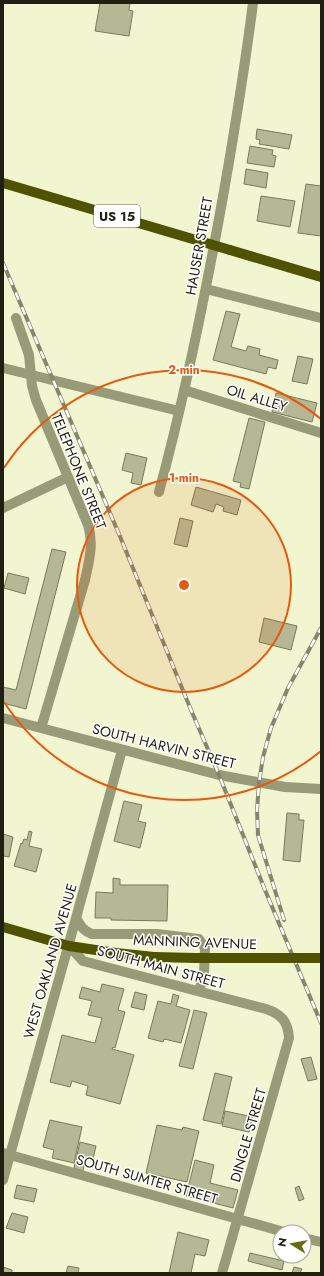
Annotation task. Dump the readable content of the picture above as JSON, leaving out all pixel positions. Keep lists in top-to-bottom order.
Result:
{
  "streets": {
    "main road": ["US 15", "MANNING AVENUE"],
    "street": [
      "HAUSER STREET",
      "OIL ALLEY",
      "TELEPHONE STREET",
      "SOUTH HARVIN STREET",
      "WEST OAKLAND AVENUE",
      "SOUTH MAIN STREET",
      "DINGLE STREET",
      "SOUTH SUMTER STREET"
    ]
  },
  "crossings": [
    ["HAUSER STREET", "OIL ALLEY"],
    ["TELEPHONE STREET", "SOUTH HARVIN STREET"],
    ["SOUTH HARVIN STREET", "WEST OAKLAND AVENUE"],
    ["MANNING AVENUE", "WEST OAKLAND AVENUE"],
    ["MANNING AVENUE", "SOUTH MAIN STREET"],
    ["WEST OAKLAND AVENUE", "SOUTH MAIN STREET"],
    ["WEST OAKLAND AVENUE", "SOUTH SUMTER STREET"],
    ["SOUTH MAIN STREET", "DINGLE STREET"],
    ["DINGLE STREET", "SOUTH SUMTER STREET"]
  ],
  "north": "left",
  "rings": ["2 min", "1 min"]
}
